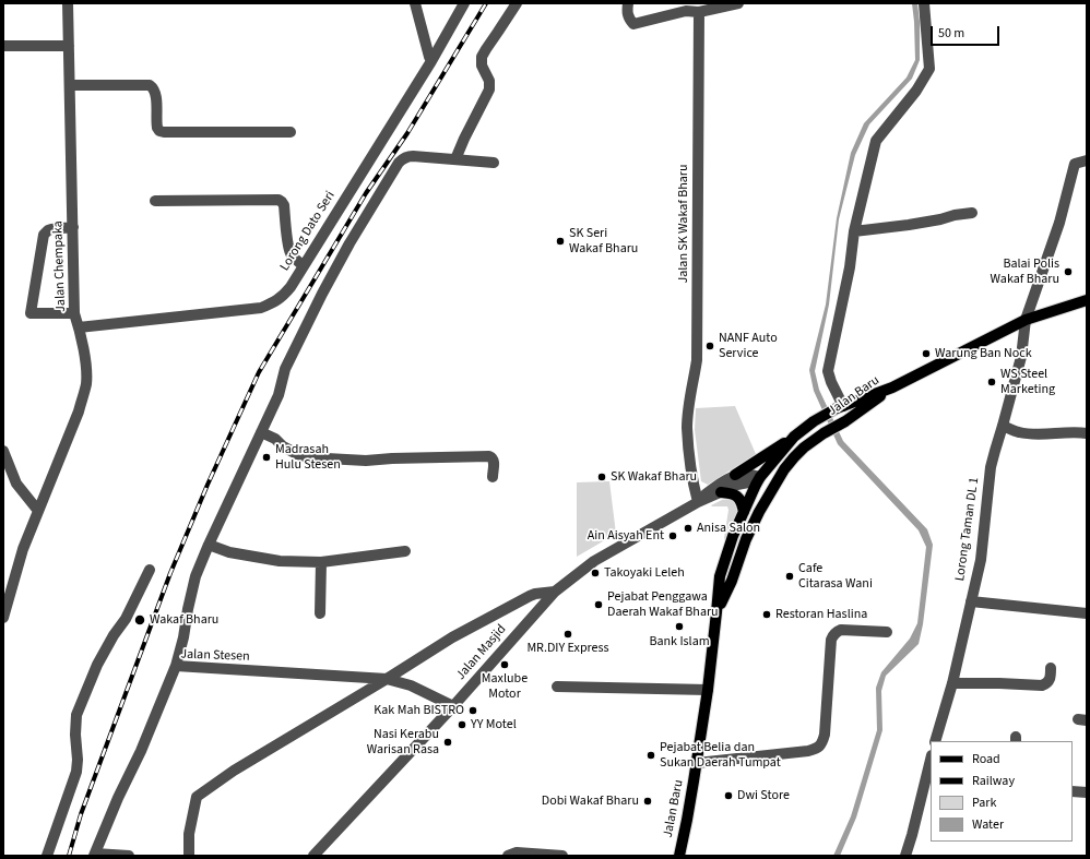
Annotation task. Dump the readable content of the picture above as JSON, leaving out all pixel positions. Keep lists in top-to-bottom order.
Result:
{
  "streets": {
    "main road": ["Jalan Baru"],
    "street": [
      "Jalan SK Wakaf Bharu",
      "Lorong Dato Seri",
      "Jalan Chempaka",
      "Lorong Taman DL 1",
      "Jalan Masjid",
      "Jalan Stesen"
    ]
  },
  "crossings": [
    ["Jalan SK Wakaf Bharu", "Jalan Masjid"],
    ["Lorong Dato Seri", "Jalan Chempaka"],
    ["Jalan Baru", "Jalan Masjid"],
    ["Jalan Masjid", "Jalan Stesen"]
  ],
  "places": [
    "SK Seri Wakaf Bharu",
    "Balai Polis Wakaf Bharu",
    "NANF Auto Service",
    "Warung Ban Nock",
    "WS Steel Marketing",
    "Madrasah Hulu Stesen",
    "SK Wakaf Bharu",
    "Anisa Salon",
    "Ain Aisyah Ent",
    "Takoyaki Leleh",
    "Cafe Citarasa Wani",
    "Pejabat Penggawa Daerah Wakaf Bharu",
    "Restoran Haslina",
    "Wakaf Bharu",
    "Bank Islam",
    "MR.DIY Express",
    "Maxlube Motor",
    "Kak Mah BISTRO",
    "YY Motel",
    "Nasi Kerabu Warisan Rasa",
    "Pejabat Belia dan Sukan Daerah Tumpat",
    "Dwi Store",
    "Dobi Wakaf Bharu"
  ],
  "legend": [
    "Road",
    "Railway",
    "Park",
    "Water"
  ],
  "scale_bar": "50 m"
}
